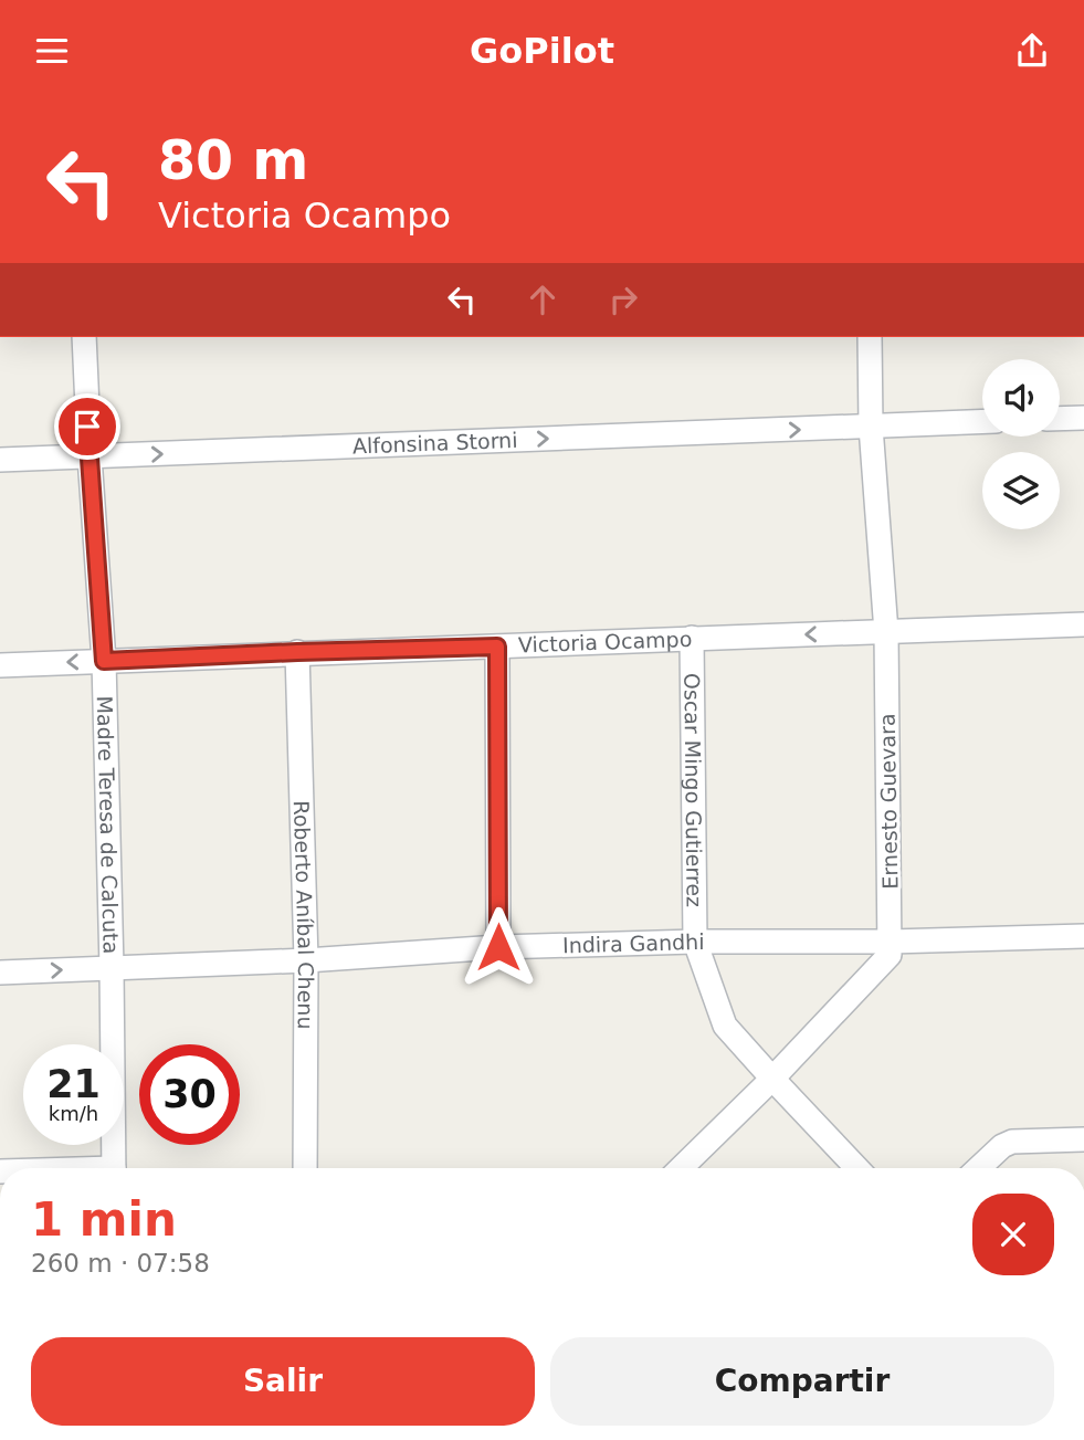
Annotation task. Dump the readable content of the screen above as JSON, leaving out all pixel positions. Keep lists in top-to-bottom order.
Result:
{
  "streets": {
    "street": [
      "Alfonsina Storni",
      "Victoria Ocampo",
      "Oscar Mingo Gutierrez",
      "Ernesto Guevara",
      "Madre Teresa de Calcuta",
      "Roberto Aníbal Chenu",
      "Indira Gandhi"
    ]
  },
  "crossings": [
    ["Alfonsina Storni", "Ernesto Guevara"],
    ["Alfonsina Storni", "Madre Teresa de Calcuta"],
    ["Victoria Ocampo", "Oscar Mingo Gutierrez"],
    ["Victoria Ocampo", "Ernesto Guevara"],
    ["Victoria Ocampo", "Madre Teresa de Calcuta"],
    ["Victoria Ocampo", "Roberto Aníbal Chenu"],
    ["Oscar Mingo Gutierrez", "Indira Gandhi"],
    ["Ernesto Guevara", "Indira Gandhi"],
    ["Madre Teresa de Calcuta", "Indira Gandhi"],
    ["Roberto Aníbal Chenu", "Indira Gandhi"]
  ],
  "one_way": ["Alfonsina Storni"],
  "page": {
    "header": "GoPilot",
    "turn": ["80 m", "Victoria Ocampo"],
    "speed": "21 km/h",
    "limit": "30",
    "heading": ["1 min", "260 m · 07:58"],
    "buttons": ["Salir", "Compartir"]
  }
}
